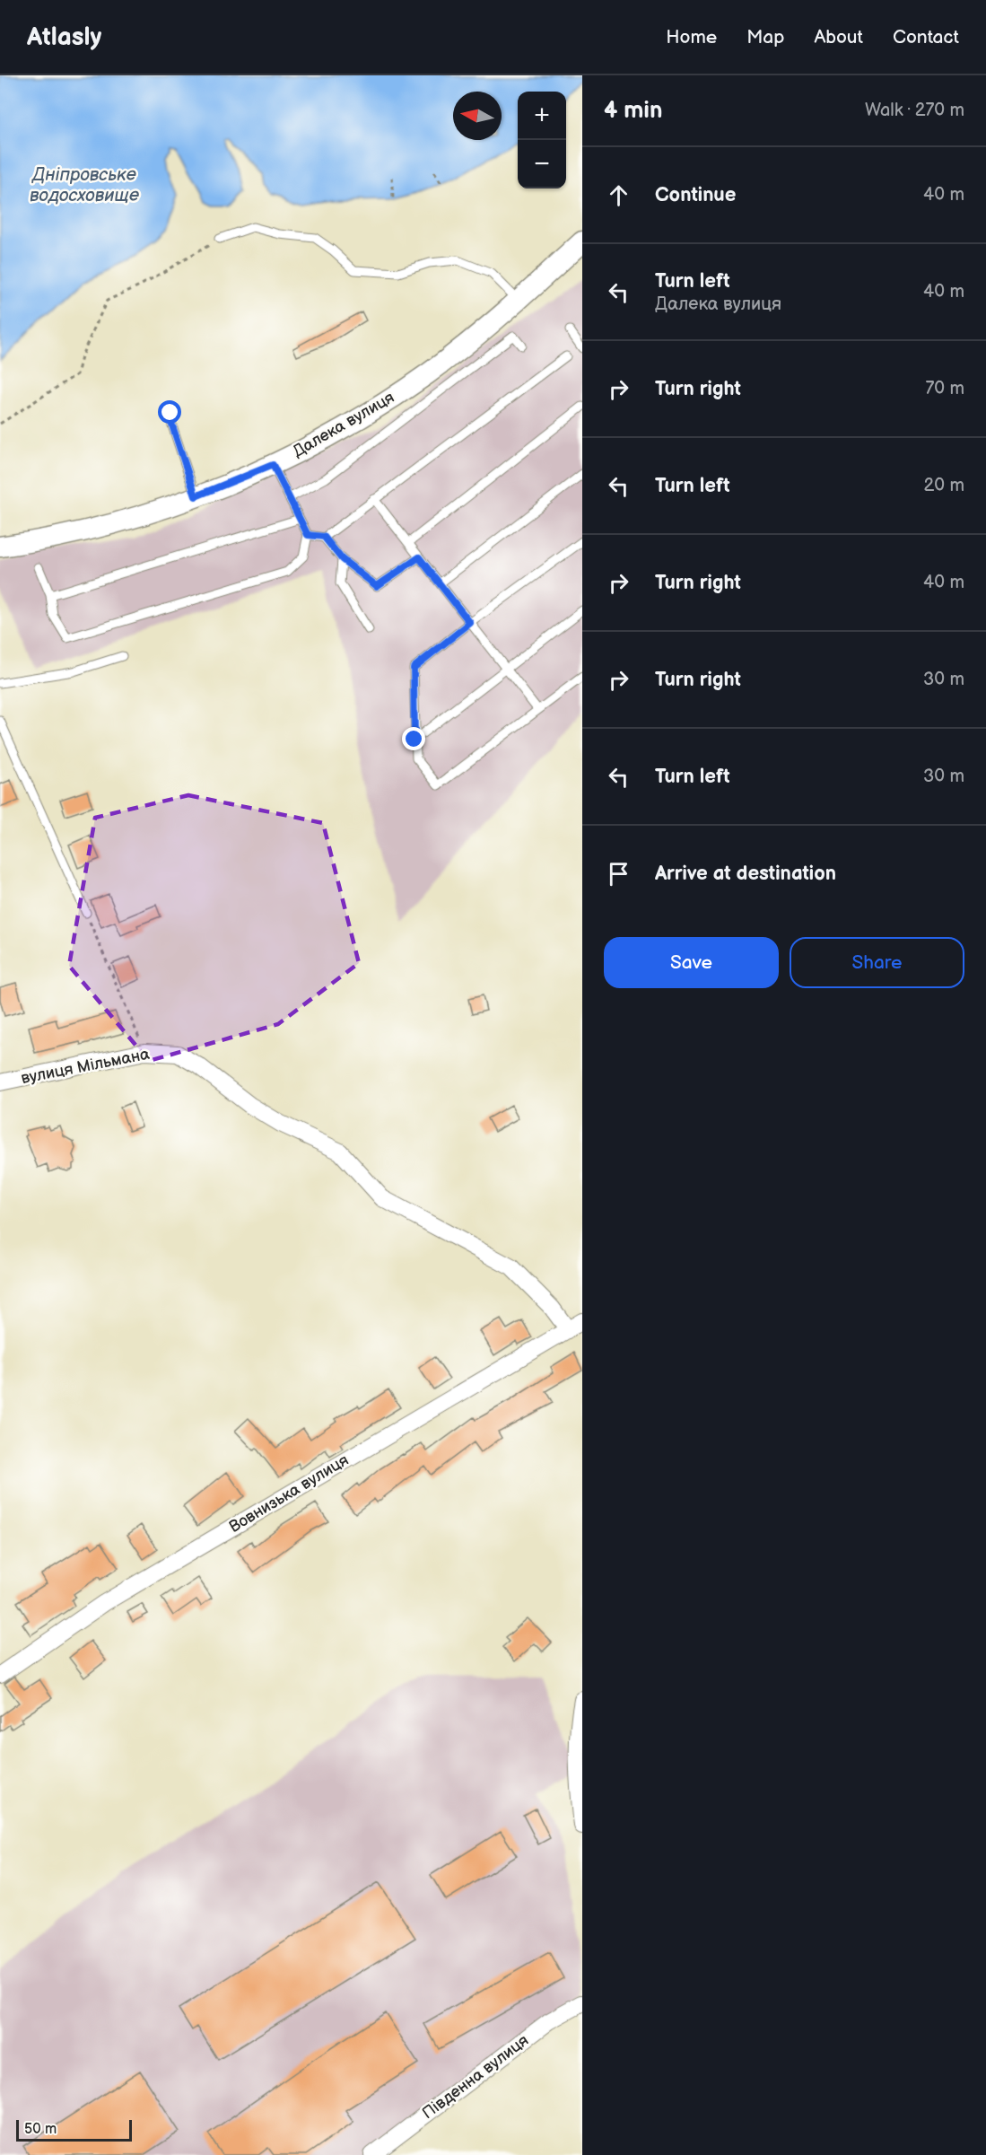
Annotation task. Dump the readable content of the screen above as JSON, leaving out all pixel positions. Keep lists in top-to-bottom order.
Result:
{
  "streets": {
    "street": [
      "Далека вулиця",
      "вулиця Мільмана",
      "Вовнизька вулиця",
      "Південна вулиця"
    ]
  },
  "crossings": [
    ["вулиця Мільмана", "Вовнизька вулиця"]
  ],
  "water": ["Дніпровське водосховище"],
  "scale_bar": "50 m",
  "north": "left",
  "page": {
    "header": "Atlasly",
    "nav": [
      "Home",
      "Map",
      "About",
      "Contact"
    ],
    "heading": ["4 min", "Walk · 270 m"],
    "map_buttons": ["+", "−"],
    "list": [
      ["Continue", "40 m"],
      ["Turn left", "Далека вулиця", "40 m"],
      ["Turn right", "70 m"],
      ["Turn left", "20 m"],
      ["Turn right", "40 m"],
      ["Turn right", "30 m"],
      ["Turn left", "30 m"],
      "Arrive at destination"
    ],
    "buttons": ["Save", "Share"],
    "scale": "50 m"
  }
}
